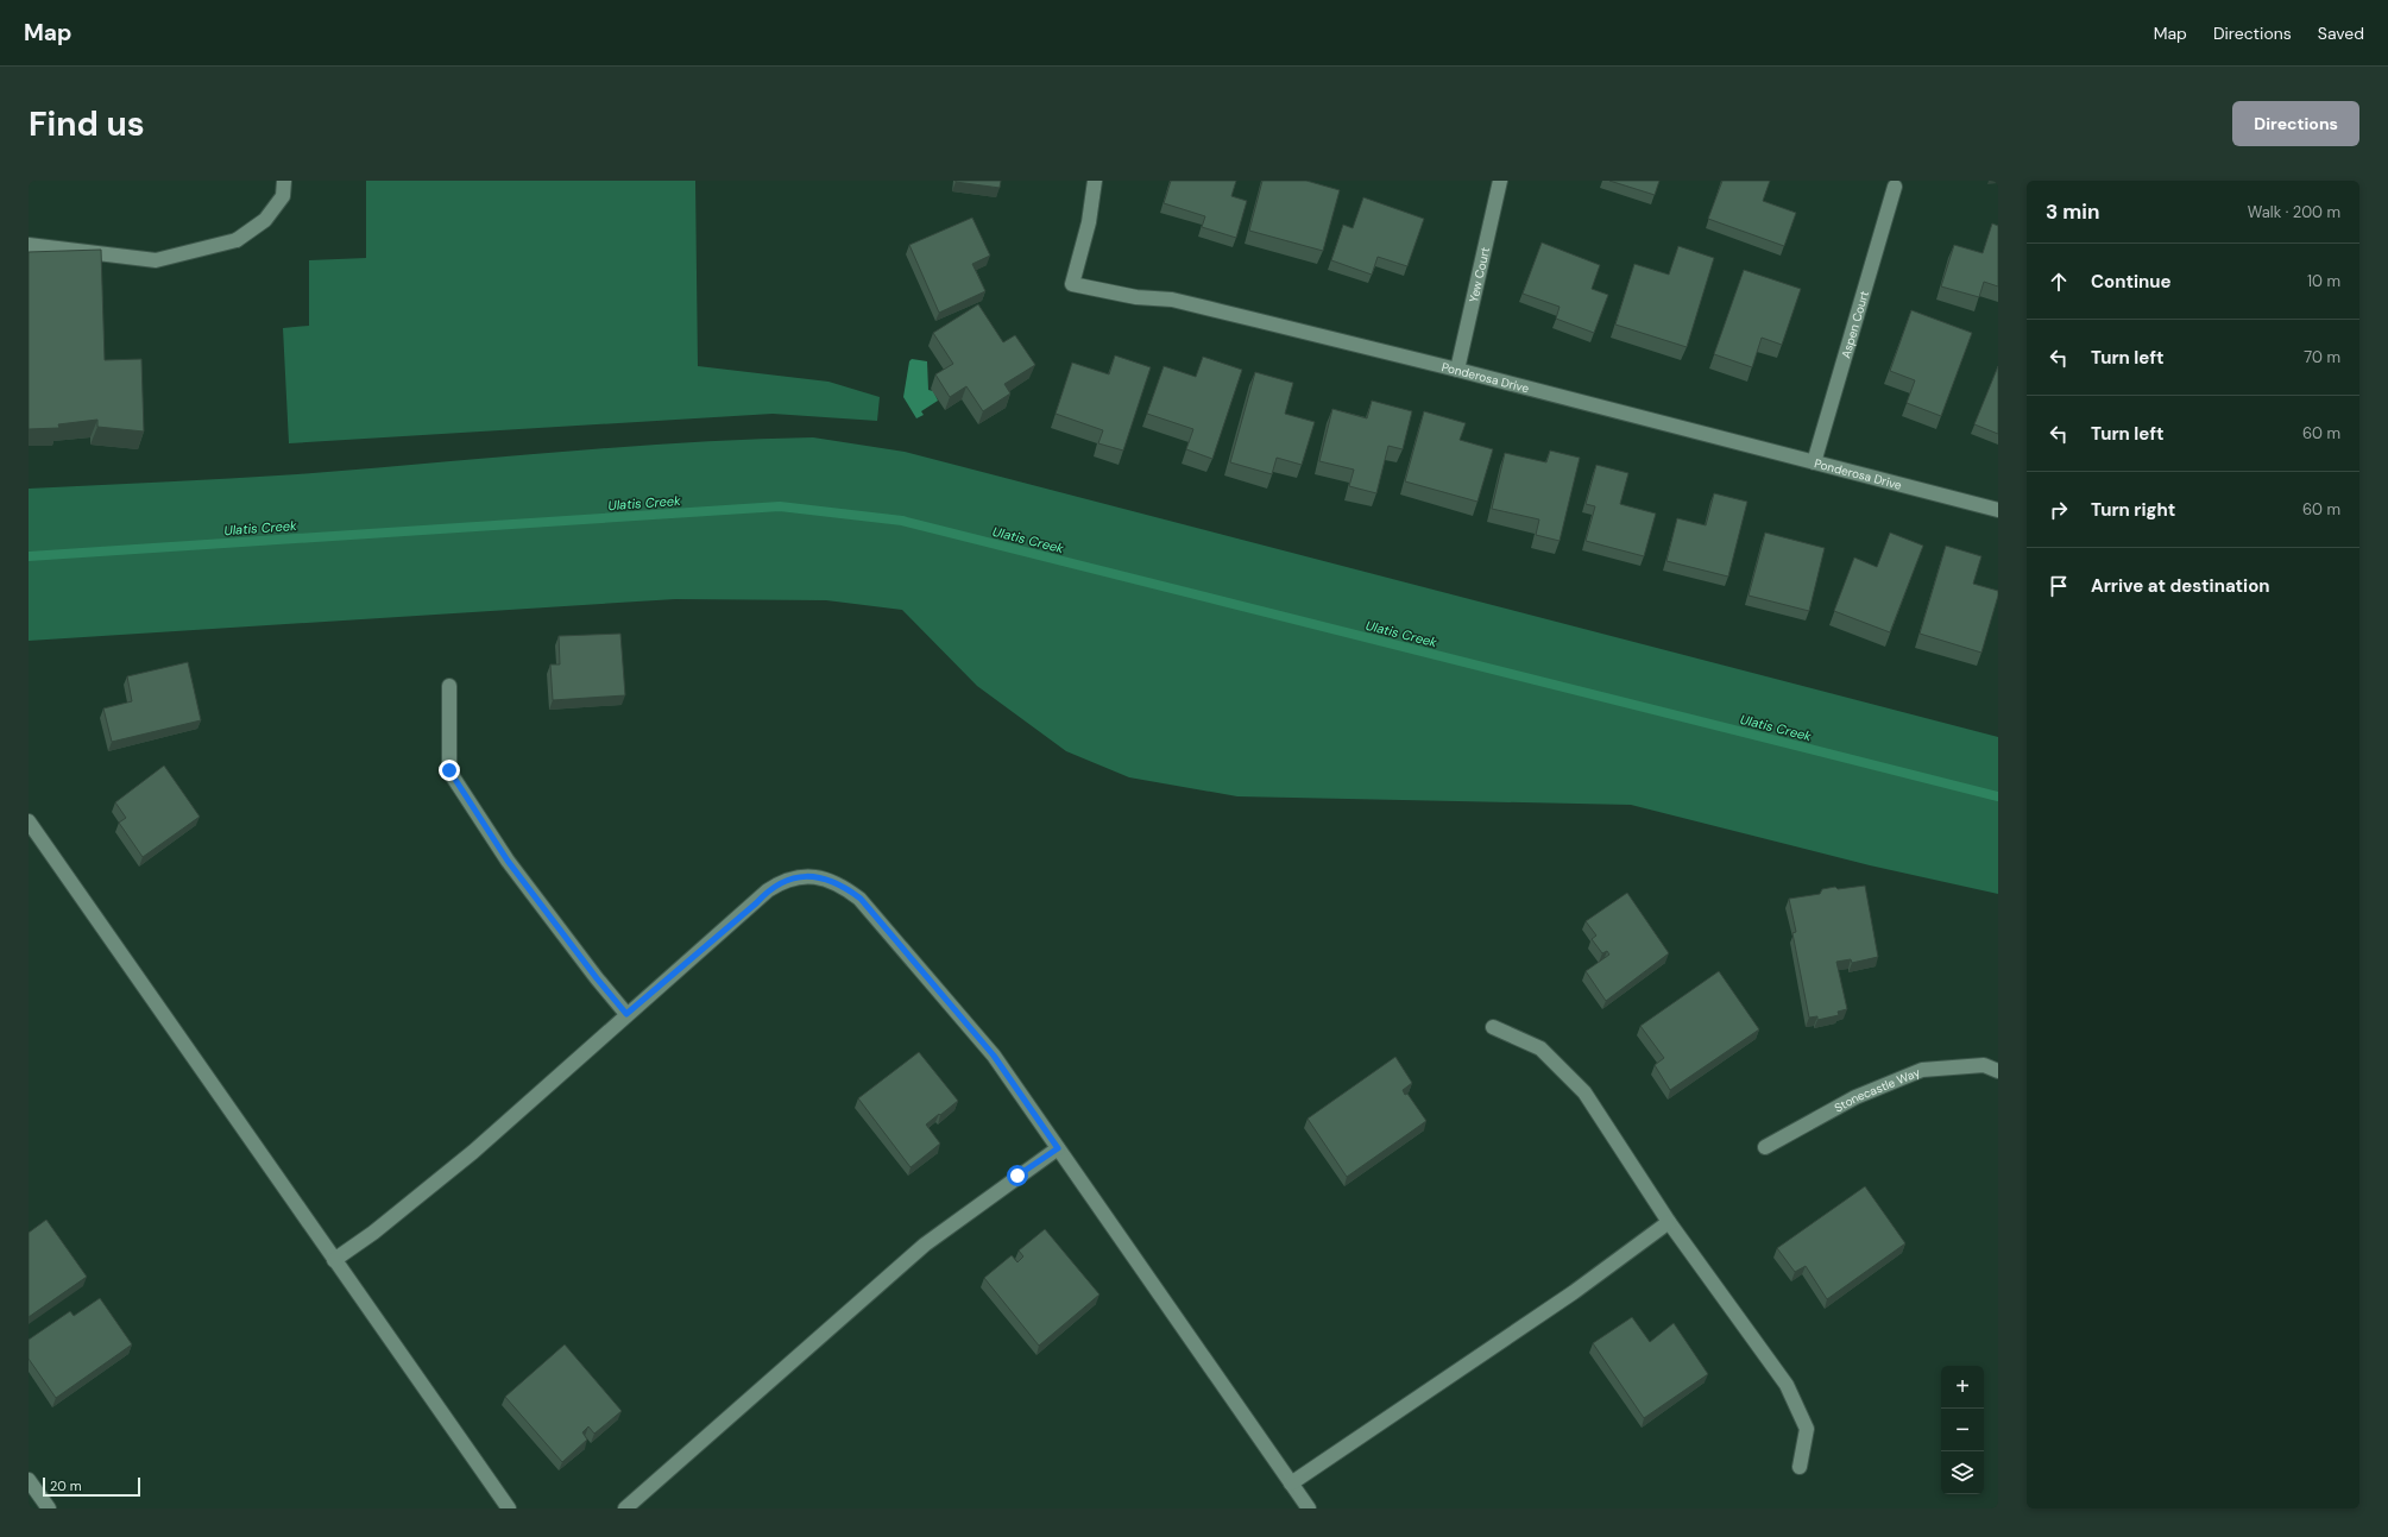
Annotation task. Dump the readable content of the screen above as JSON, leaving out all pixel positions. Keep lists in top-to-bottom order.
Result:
{
  "streets": {
    "street": [
      "Yew Court",
      "Aspen Court",
      "Ponderosa Drive",
      "Stonecastle Way"
    ]
  },
  "crossings": [
    ["Yew Court", "Ponderosa Drive"],
    ["Aspen Court", "Ponderosa Drive"]
  ],
  "water": ["Ulatis Creek"],
  "scale_bar": "20 m",
  "page": {
    "header": "Map",
    "nav": ["Map", "Directions", "Saved"],
    "buttons": "Directions",
    "title": "Find us",
    "heading": ["3 min", "Walk · 200 m"],
    "list": [
      ["Continue", "10 m"],
      ["Turn left", "70 m"],
      ["Turn left", "60 m"],
      ["Turn right", "60 m"],
      "Arrive at destination"
    ],
    "map_buttons": ["+", "−"],
    "scale": "20 m"
  }
}
